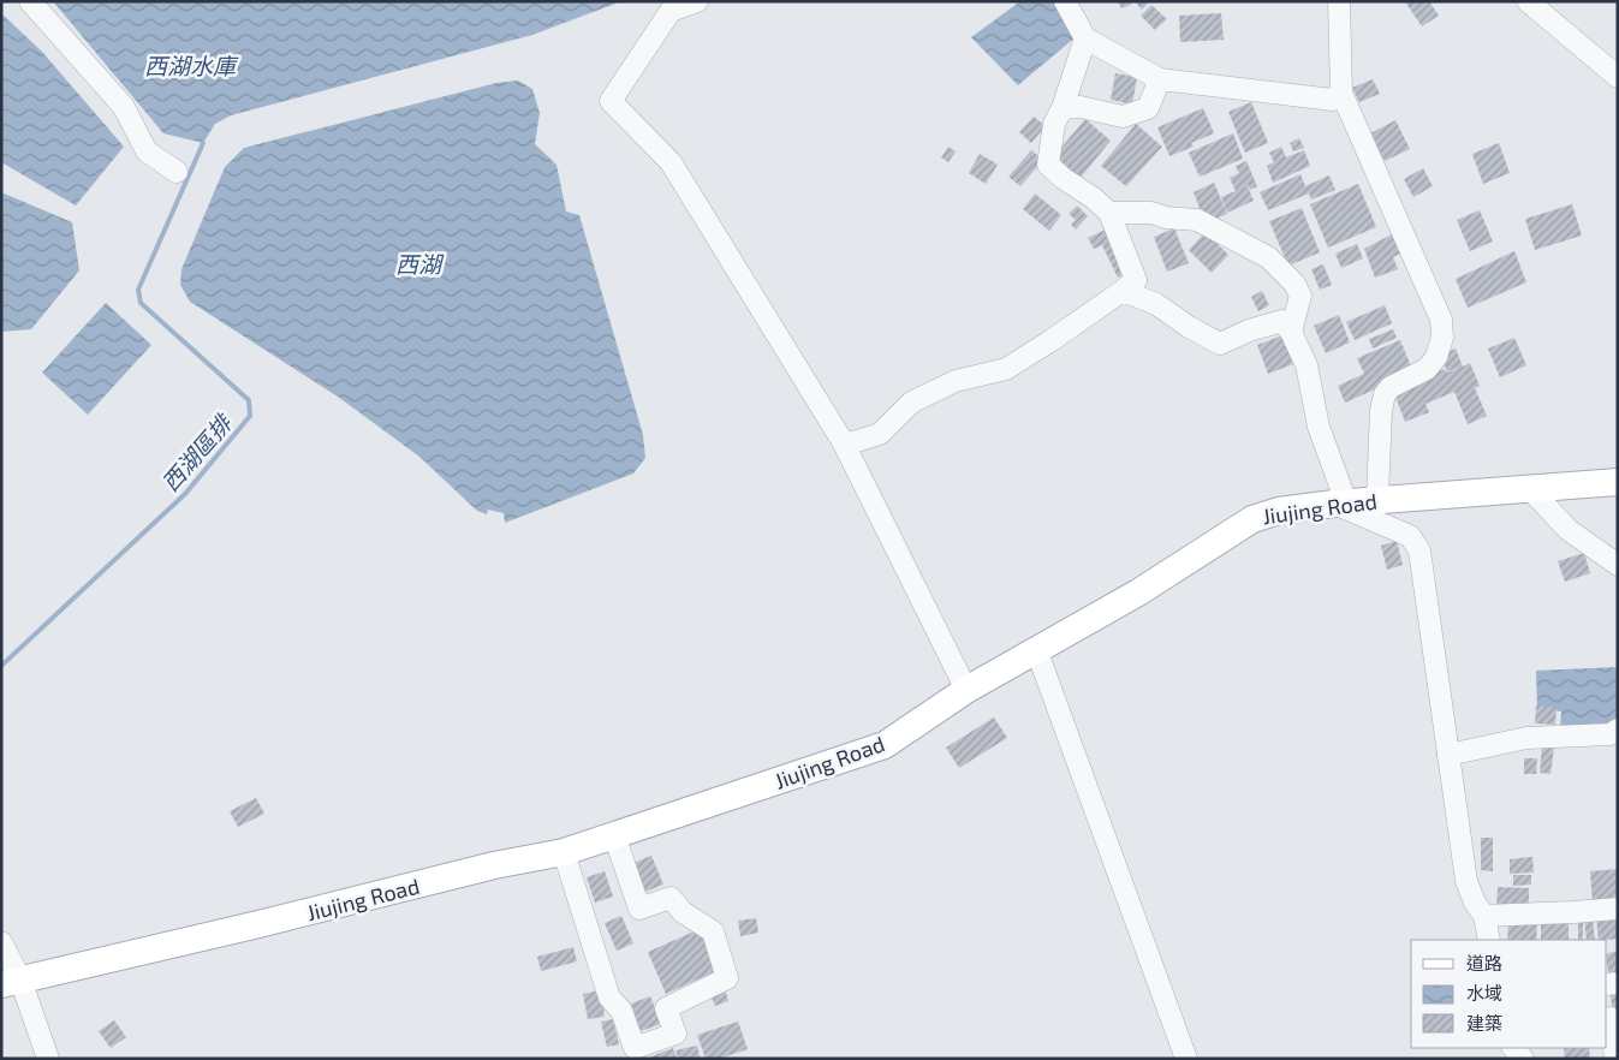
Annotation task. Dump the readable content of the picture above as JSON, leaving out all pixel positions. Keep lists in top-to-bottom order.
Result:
{
  "streets": {
    "main road": ["Jiujing Road"]
  },
  "water": ["西湖水庫", "西湖", "西湖區排"],
  "legend": ["道路", "水域", "建築"]
}
